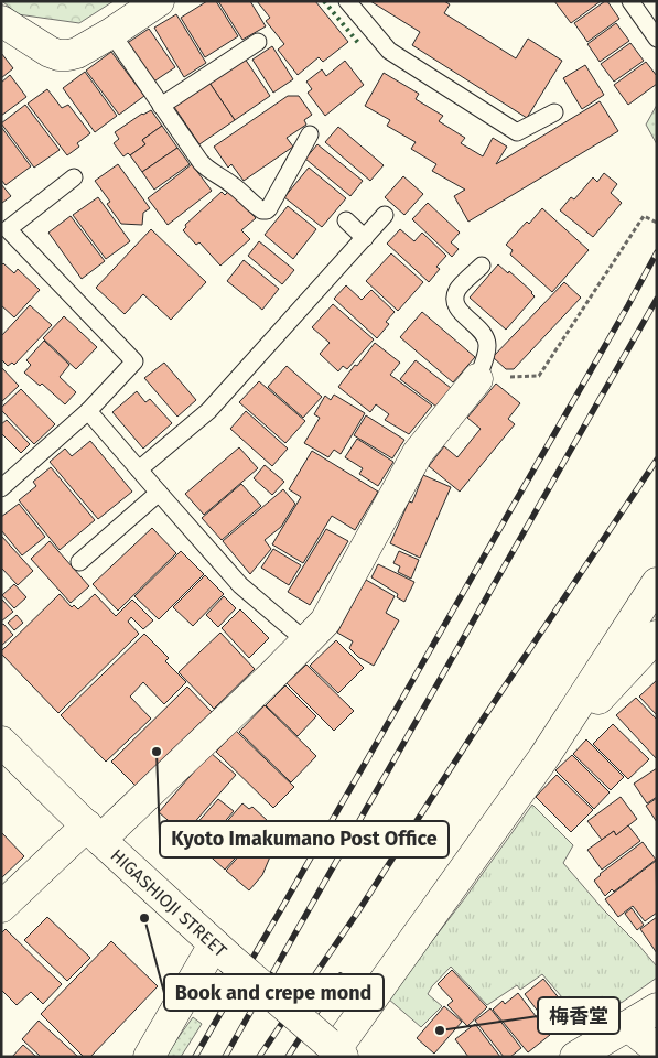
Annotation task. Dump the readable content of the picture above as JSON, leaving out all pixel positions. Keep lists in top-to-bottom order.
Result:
{
  "streets": {
    "street": ["HIGASHIOJI STREET"]
  },
  "places": ["Kyoto Imakumano Post Office", "Book and crepe mond", "梅香堂"]
}
